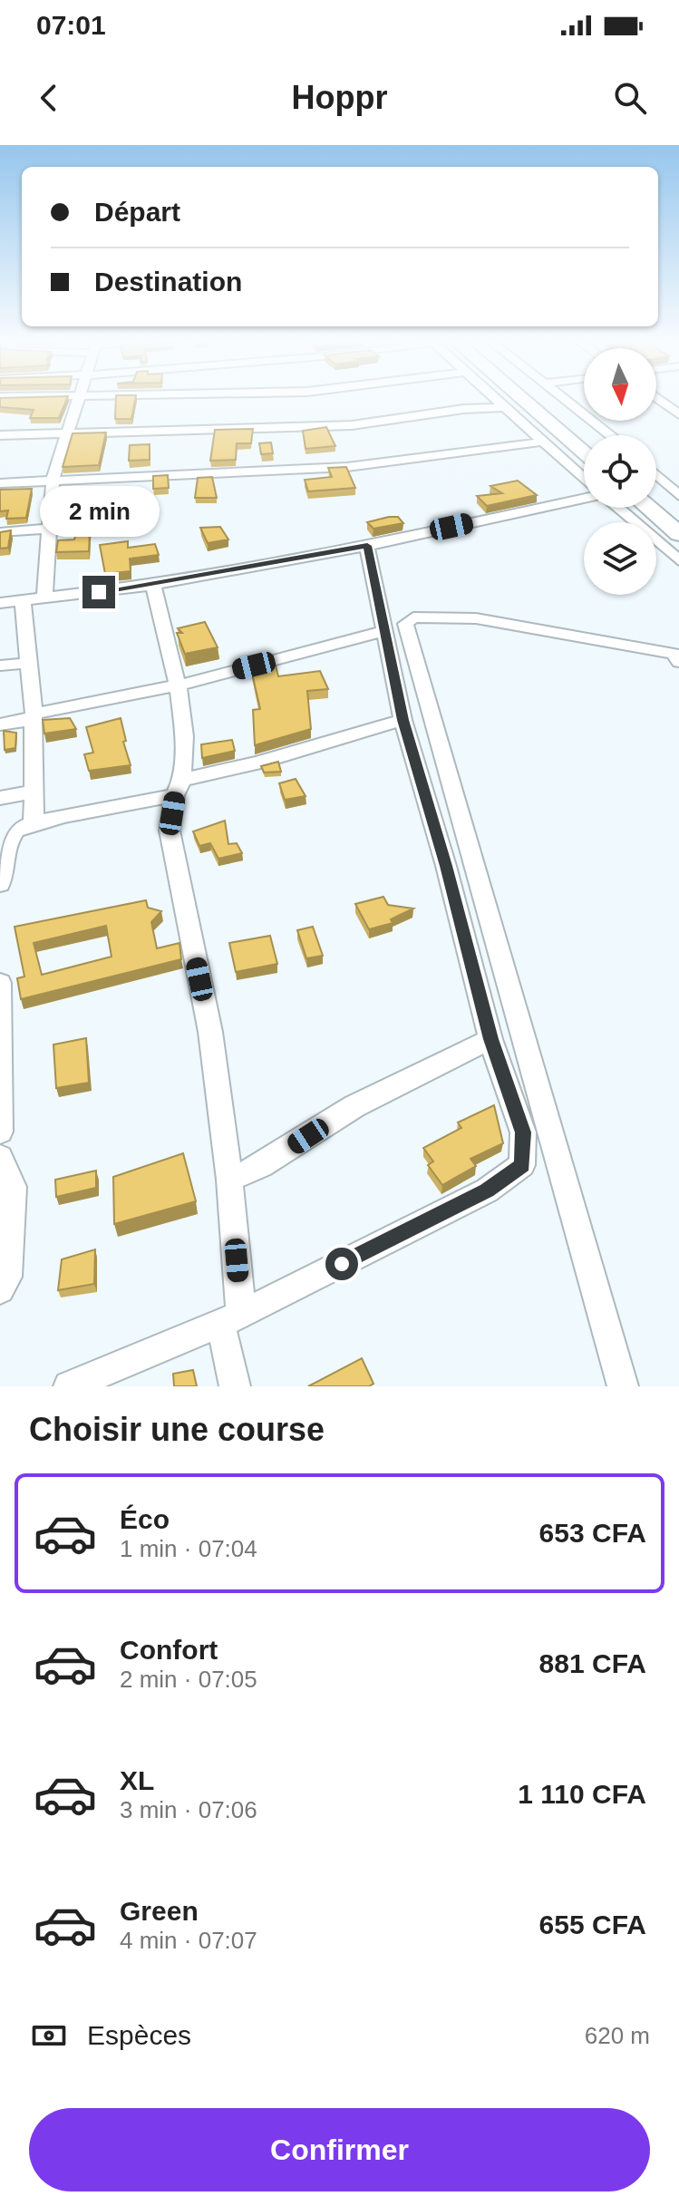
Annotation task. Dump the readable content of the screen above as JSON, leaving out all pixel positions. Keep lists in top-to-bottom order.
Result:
{
  "north": "bottom",
  "page": {
    "status": "07:01",
    "header": "Hoppr",
    "banner": ["Départ", "Destination"],
    "bubble": "2 min",
    "heading": "Choisir une course",
    "list": [
      {
        "name": "Éco",
        "note": "1 min · 07:04",
        "value": "653 CFA"
      },
      {
        "name": "Confort",
        "note": "2 min · 07:05",
        "value": "881 CFA"
      },
      {
        "name": "XL",
        "note": "3 min · 07:06",
        "value": "1 110 CFA"
      },
      {
        "name": "Green",
        "note": "4 min · 07:07",
        "value": "655 CFA"
      }
    ],
    "pay": ["Espèces", "620 m"],
    "buttons": "Confirmer"
  }
}
